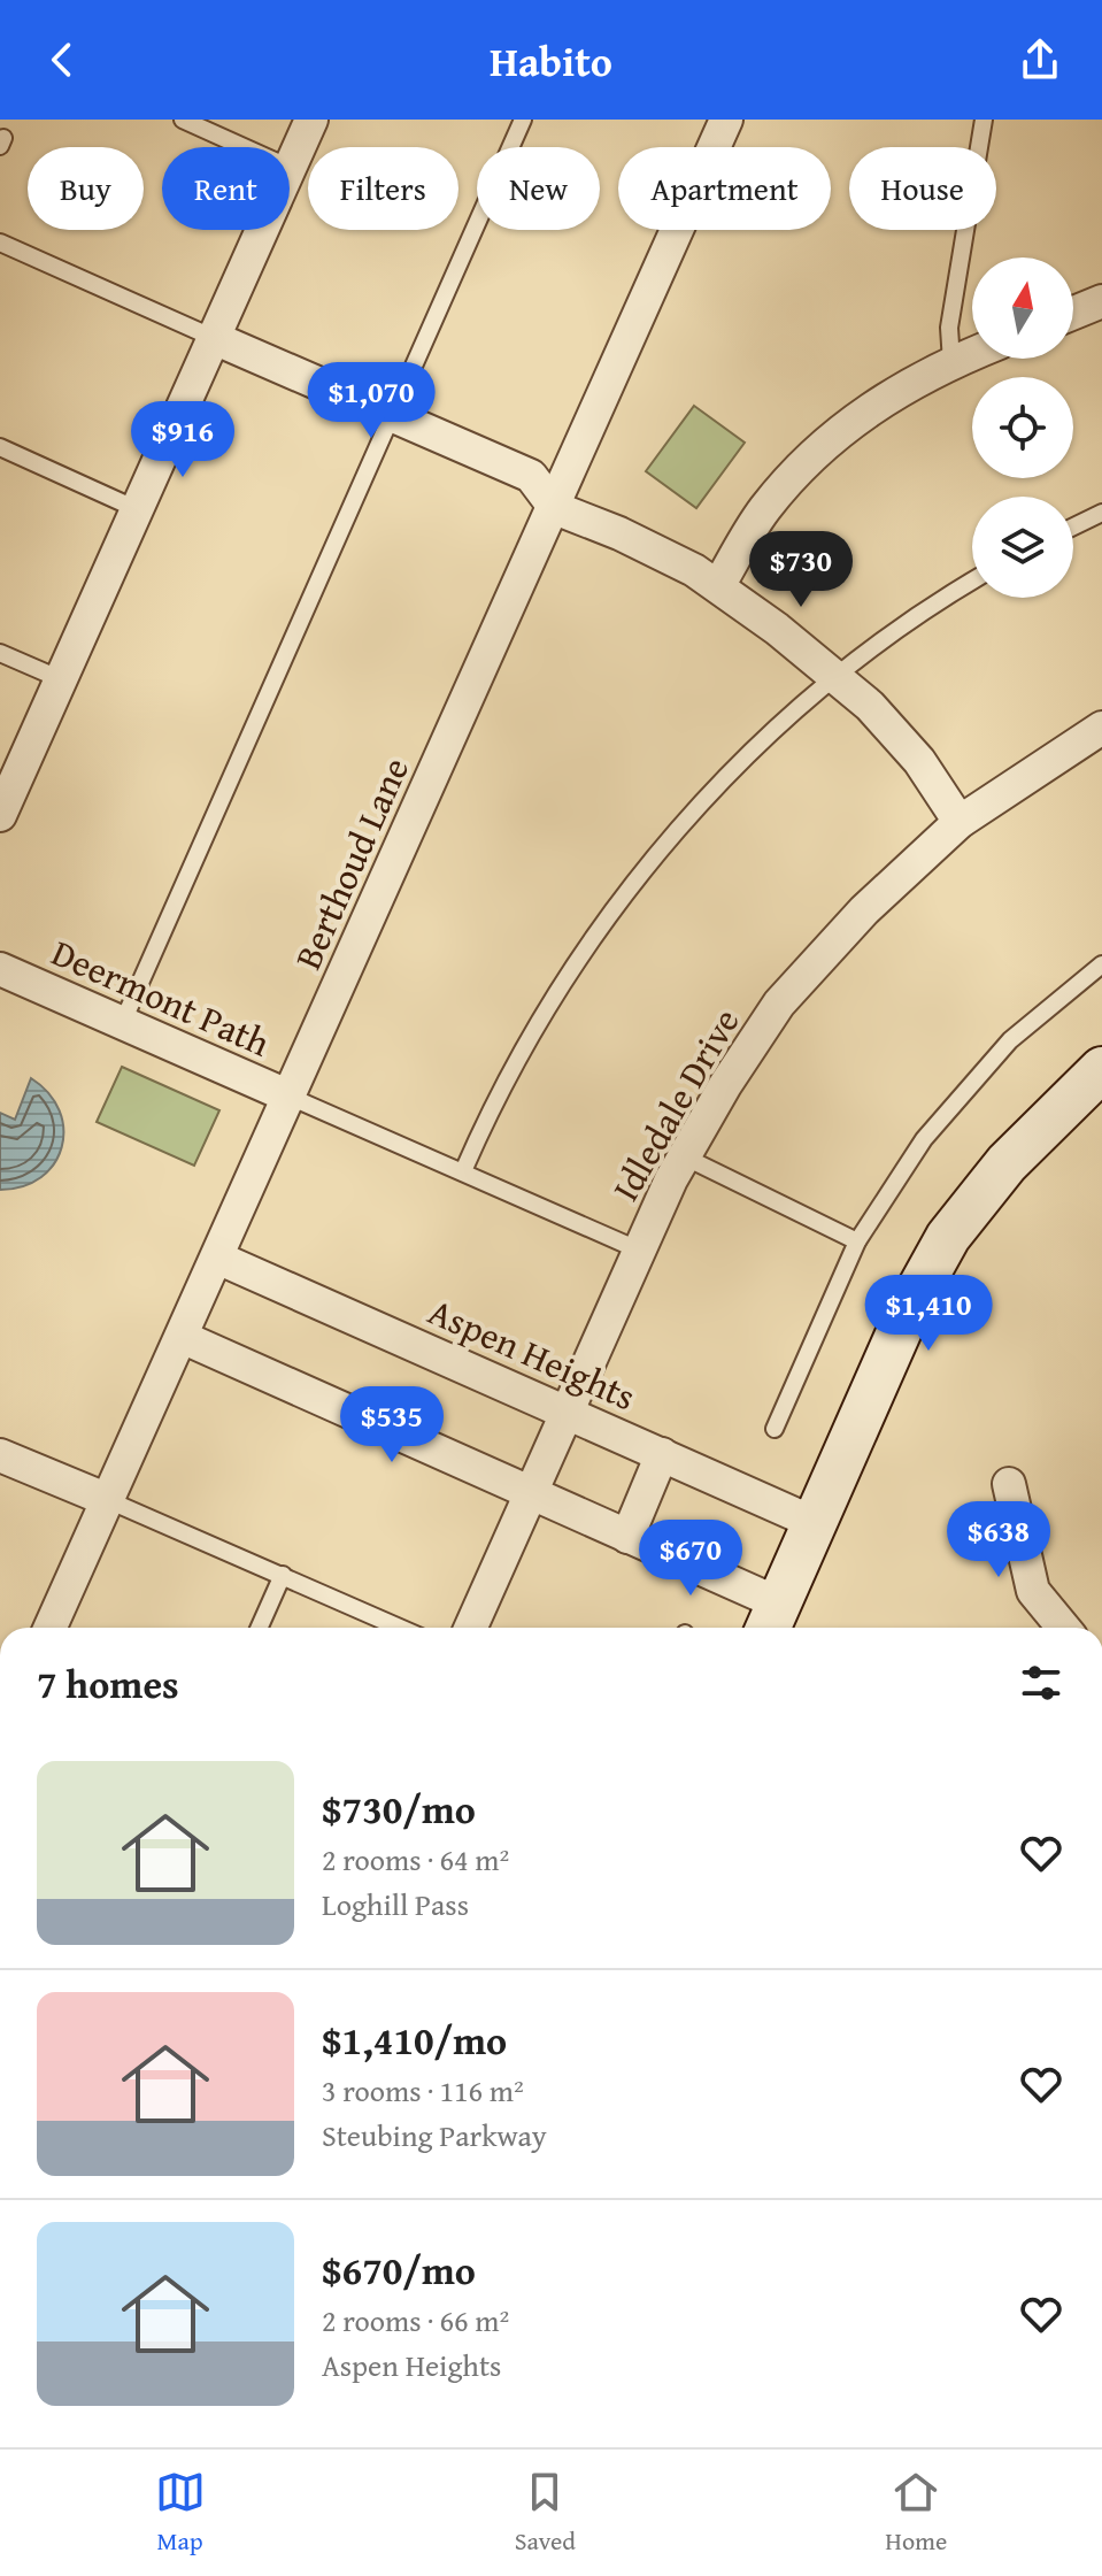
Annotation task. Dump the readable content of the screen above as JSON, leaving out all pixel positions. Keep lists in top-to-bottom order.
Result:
{
  "streets": {
    "street": [
      "Berthoud Lane",
      "Deermont Path",
      "Idledale Drive",
      "Aspen Heights"
    ]
  },
  "crossings": [
    ["Berthoud Lane", "Deermont Path"],
    ["Berthoud Lane", "Aspen Heights"],
    ["Idledale Drive", "Aspen Heights"]
  ],
  "north": "top",
  "page": {
    "header": "Habito",
    "chip": [
      "Buy",
      "Rent",
      "Filters",
      "New",
      "Apartment",
      "House"
    ],
    "price": [
      "$1,070",
      "$916",
      "$730",
      "$1,410",
      "$535",
      "$638",
      "$670"
    ],
    "heading": "7 homes",
    "list": [
      {
        "name": "$730/mo",
        "note": "2 rooms · 64 m² · Loghill Pass"
      },
      {
        "name": "$1,410/mo",
        "note": "3 rooms · 116 m² · Steubing Parkway"
      },
      {
        "name": "$670/mo",
        "note": "2 rooms · 66 m² · Aspen Heights"
      }
    ],
    "tabs": ["Map", "Saved", "Home"]
  }
}
